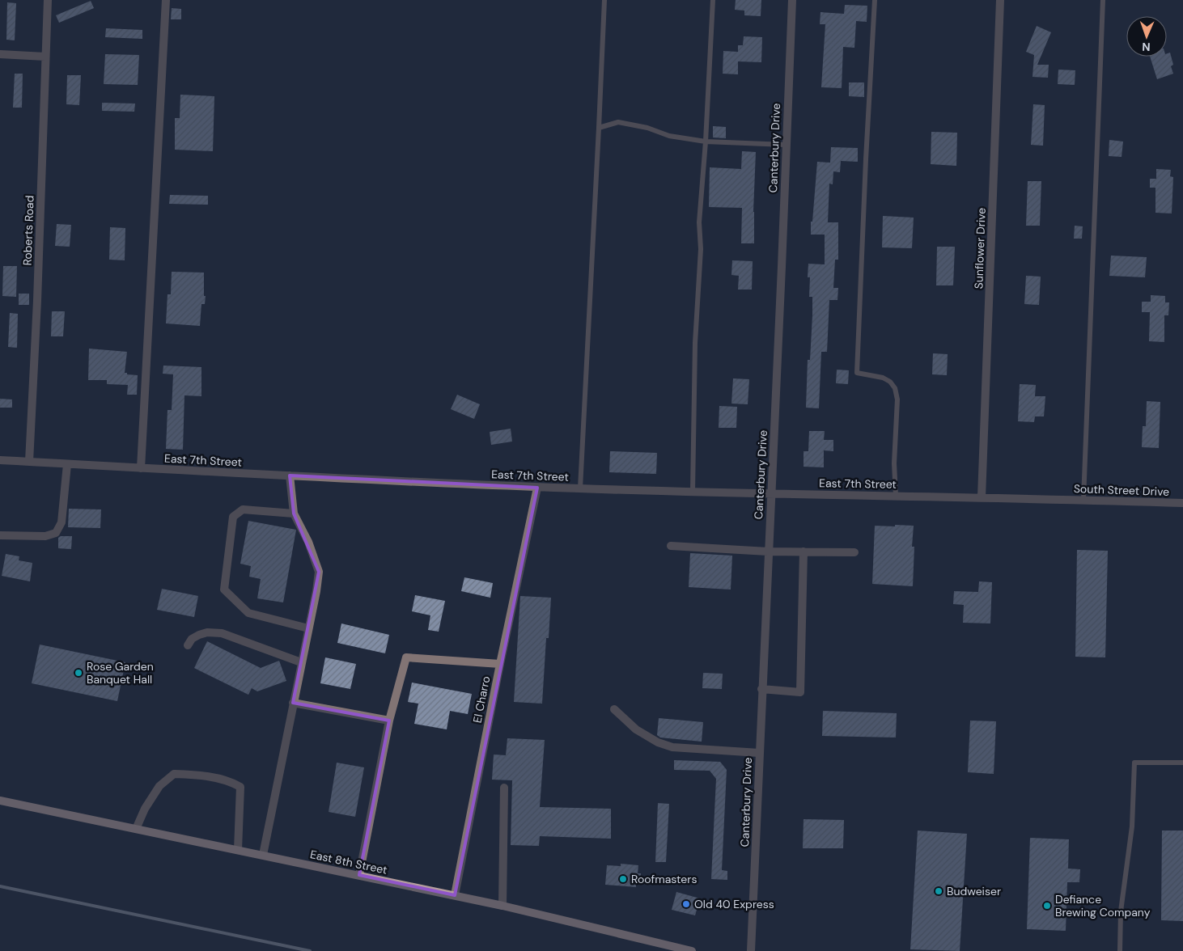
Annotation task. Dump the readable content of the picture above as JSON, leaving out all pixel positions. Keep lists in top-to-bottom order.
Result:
{
  "streets": {
    "main road": ["East 8th Street"],
    "street": [
      "Canterbury Drive",
      "Roberts Road",
      "Sunflower Drive",
      "East 7th Street",
      "South Street Drive",
      "El Charro"
    ]
  },
  "crossings": [
    ["Canterbury Drive", "East 7th Street"],
    ["Roberts Road", "East 7th Street"],
    ["Sunflower Drive", "East 7th Street"],
    ["East 7th Street", "South Street Drive"],
    ["El Charro", "East 8th Street"]
  ],
  "places": [
    "Rose Garden Banquet Hall",
    "Roofmasters",
    "Budweiser",
    "Old 40 Express",
    "Defiance Brewing Company"
  ],
  "north": "bottom"
}
